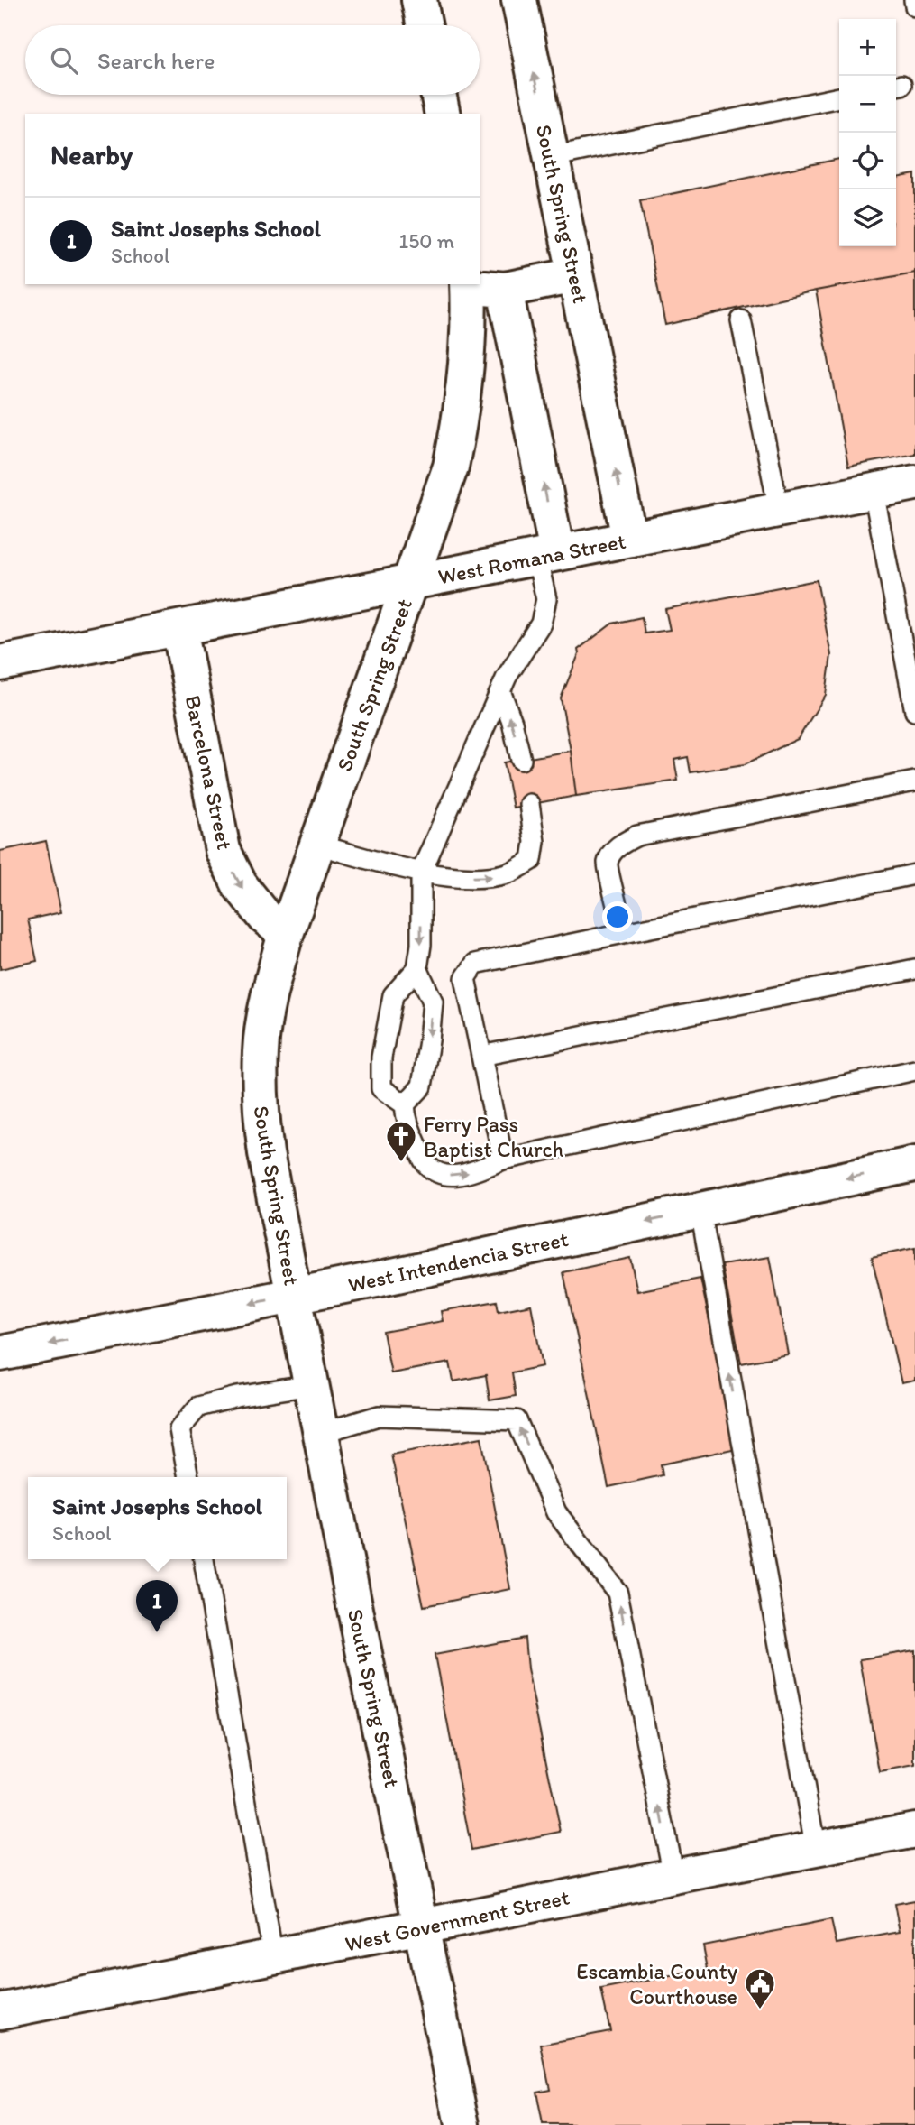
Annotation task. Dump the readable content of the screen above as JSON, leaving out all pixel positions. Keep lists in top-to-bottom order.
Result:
{
  "streets": {
    "street": [
      "South Spring Street",
      "West Romana Street",
      "Barcelona Street",
      "West Intendencia Street",
      "West Government Street"
    ]
  },
  "crossings": [
    ["South Spring Street", "West Romana Street"],
    ["South Spring Street", "Barcelona Street"],
    ["South Spring Street", "West Intendencia Street"],
    ["South Spring Street", "West Government Street"],
    ["West Romana Street", "Barcelona Street"]
  ],
  "one_way": ["Barcelona Street", "West Intendencia Street"],
  "places": {
    "church": ["Ferry Pass Baptist Church"],
    "public building": ["Escambia County Courthouse"]
  },
  "page": {
    "map_buttons": ["+", "−"],
    "search": "Search here",
    "heading": "Nearby",
    "list": [
      {
        "mark": "1",
        "name": "Saint Josephs School",
        "note": "School",
        "value": "150 m"
      }
    ],
    "popup": ["Saint Josephs School", "School"],
    "pins": "1"
  }
}
